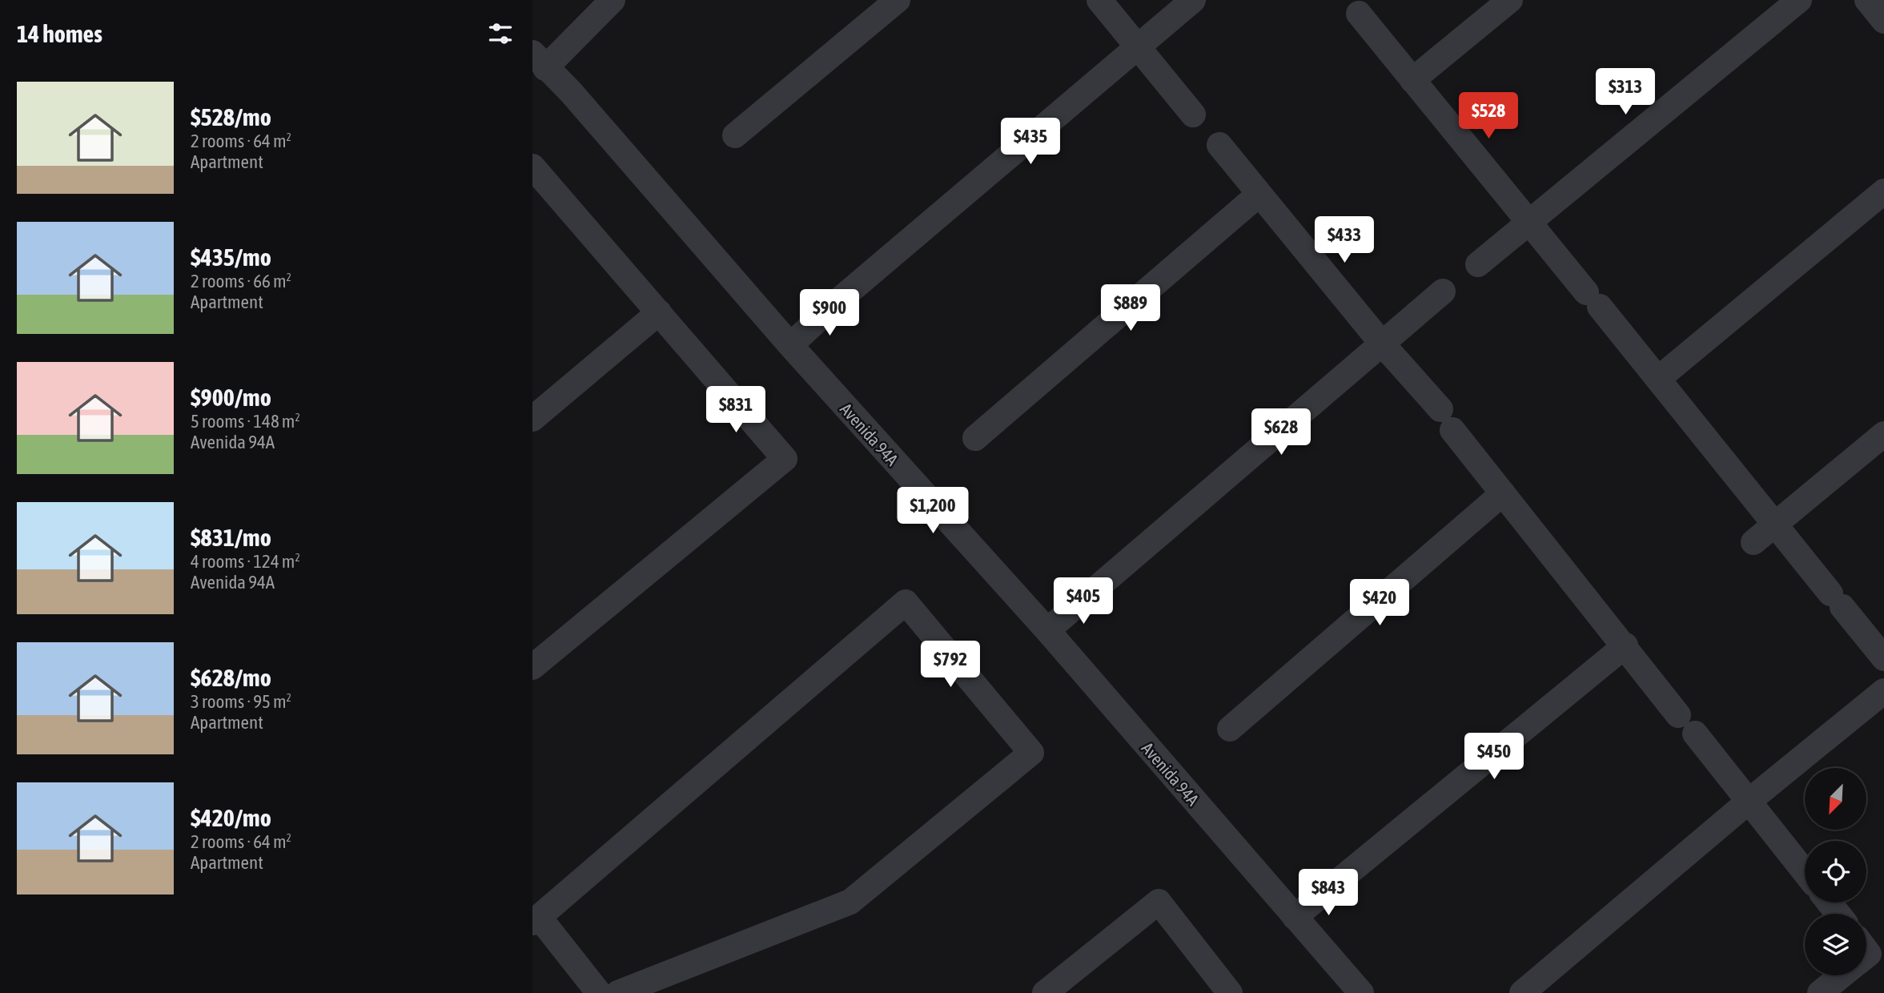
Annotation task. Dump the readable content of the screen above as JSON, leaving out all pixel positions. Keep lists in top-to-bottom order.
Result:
{
  "streets": {
    "street": ["Avenida 94A"]
  },
  "north": "bottom left",
  "page": {
    "heading": "14 homes",
    "list": [
      {
        "name": "$528/mo",
        "note": "2 rooms · 64 m² · Apartment"
      },
      {
        "name": "$435/mo",
        "note": "2 rooms · 66 m² · Apartment"
      },
      {
        "name": "$900/mo",
        "note": "5 rooms · 148 m² · Avenida 94A"
      },
      {
        "name": "$831/mo",
        "note": "4 rooms · 124 m² · Avenida 94A"
      },
      {
        "name": "$628/mo",
        "note": "3 rooms · 95 m² · Apartment"
      },
      {
        "name": "$420/mo",
        "note": "2 rooms · 64 m² · Apartment"
      }
    ],
    "price": [
      "$313",
      "$528",
      "$435",
      "$433",
      "$889",
      "$900",
      "$831",
      "$628",
      "$1,200",
      "$405",
      "$420",
      "$792",
      "$450",
      "$843"
    ]
  }
}
